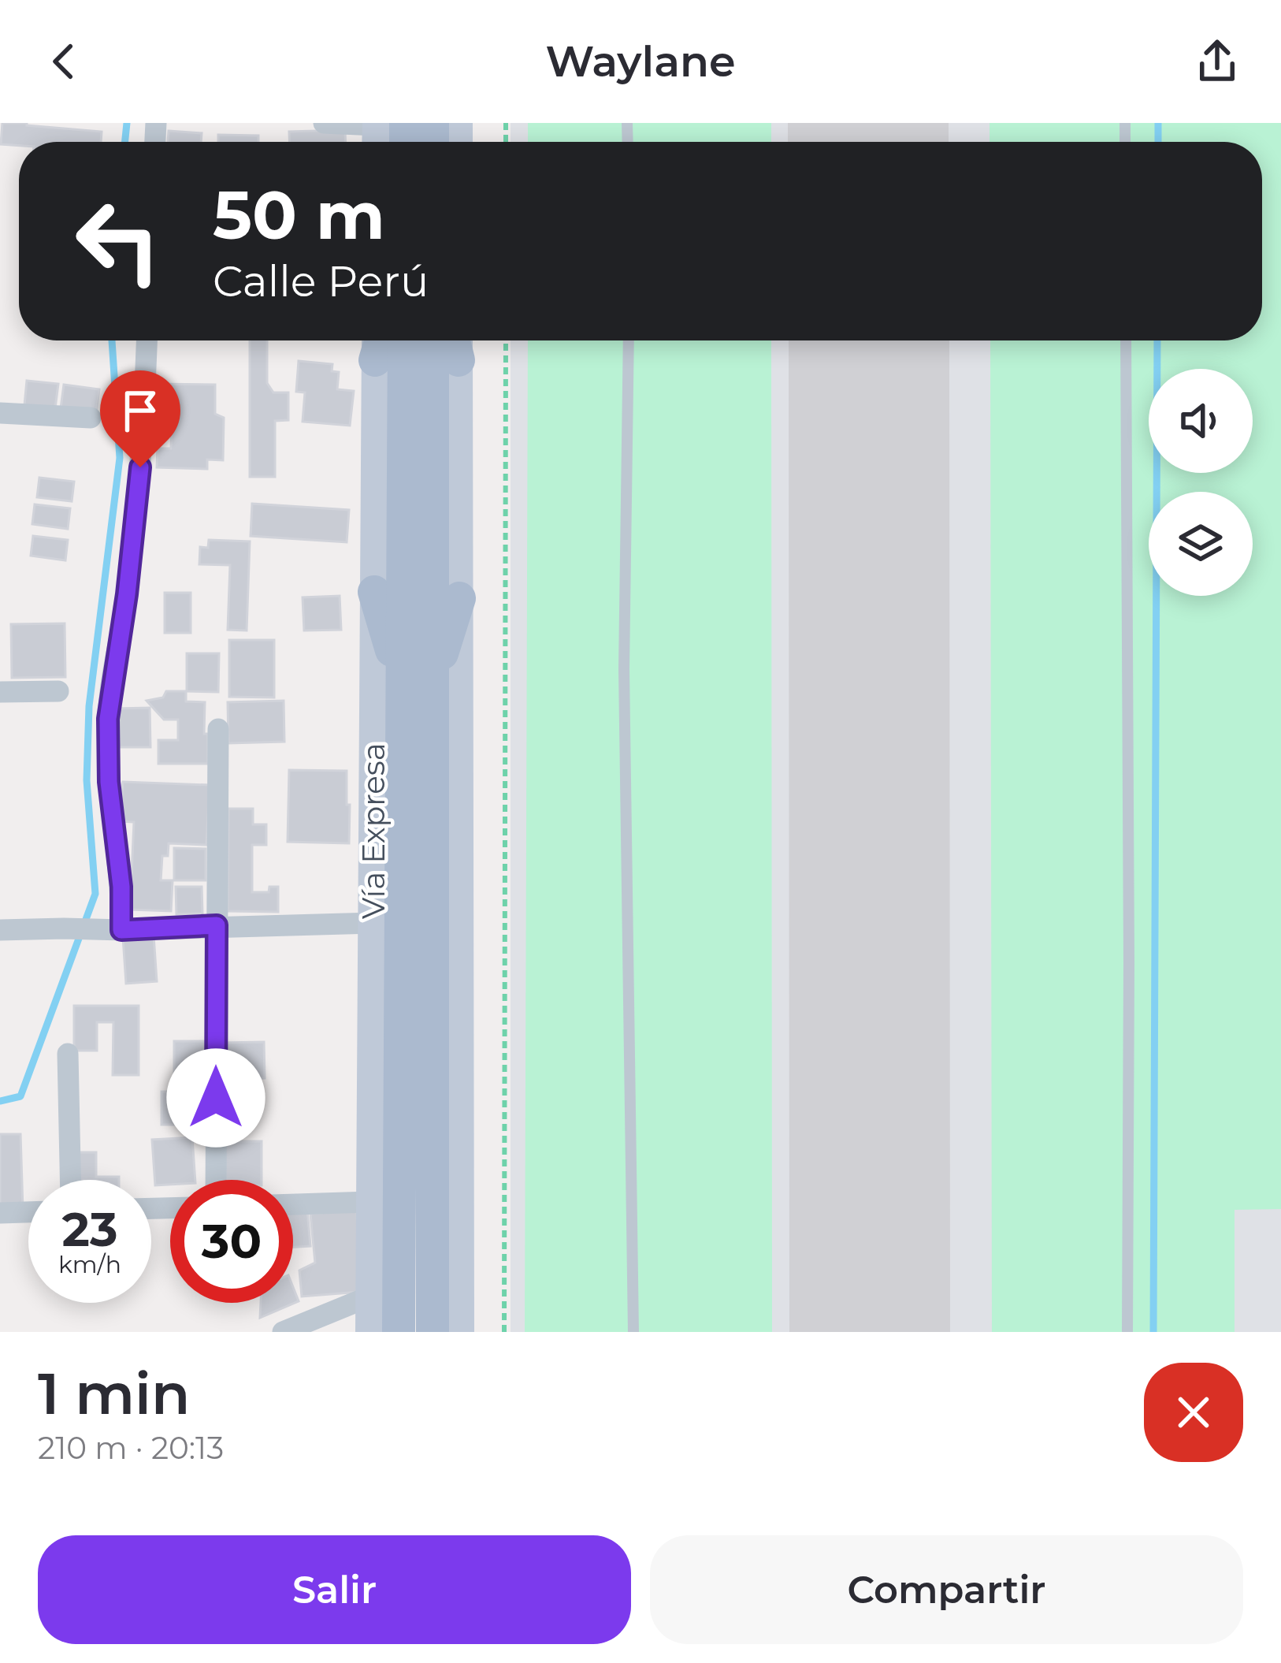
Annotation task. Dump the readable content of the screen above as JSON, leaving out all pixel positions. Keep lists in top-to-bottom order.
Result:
{
  "streets": {
    "main road": ["Vía Expresa"]
  },
  "page": {
    "header": "Waylane",
    "turn": ["50 m", "Calle Perú"],
    "speed": "23 km/h",
    "limit": "30",
    "heading": ["1 min", "210 m · 20:13"],
    "buttons": ["Salir", "Compartir"]
  }
}
